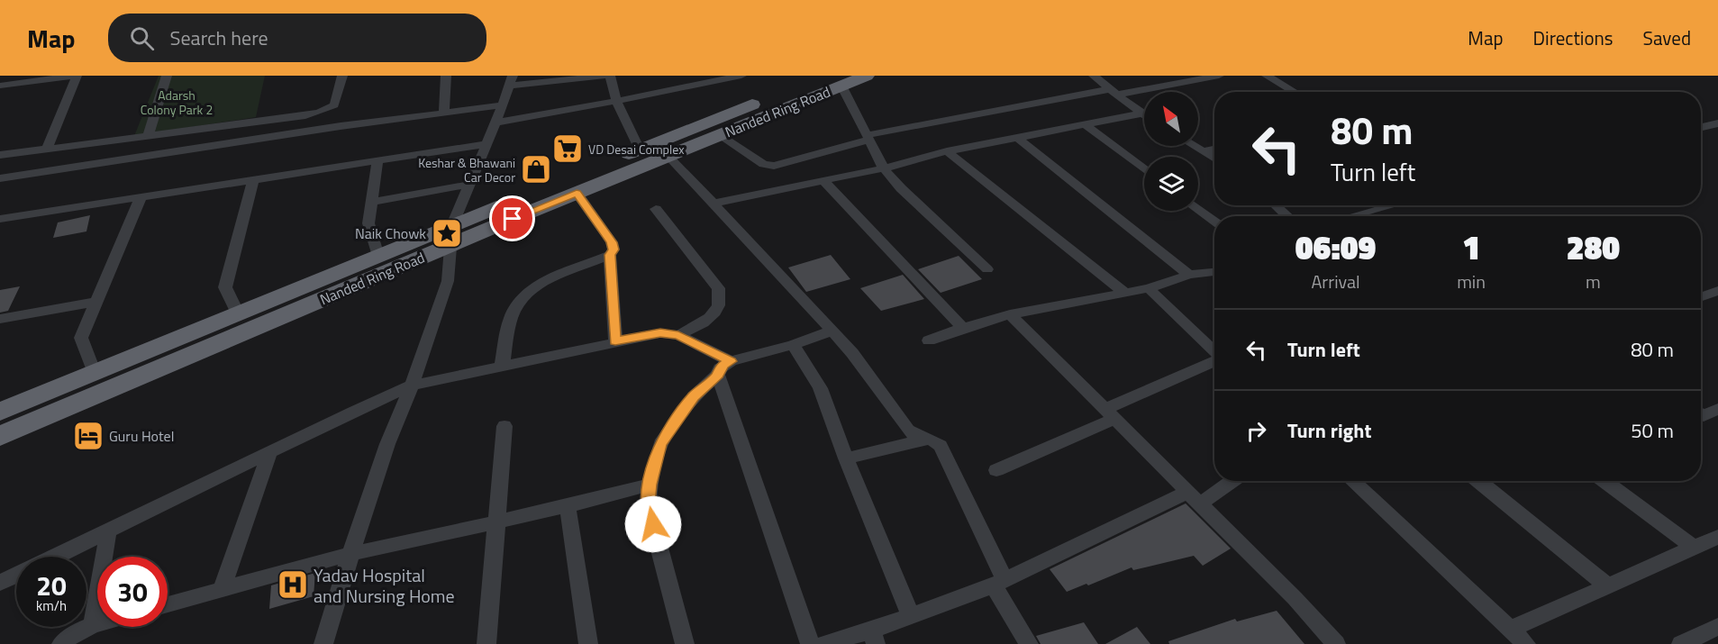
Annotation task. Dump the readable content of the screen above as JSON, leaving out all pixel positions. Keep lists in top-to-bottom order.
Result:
{
  "streets": {
    "highway": ["Nanded Ring Road"]
  },
  "parks": ["Adarsh Colony Park 2"],
  "places": {
    "supermarket": ["VD Desai Complex"],
    "shop": ["Keshar & Bhawani Car Decor"],
    "place": ["Naik Chowk"],
    "hotel": ["Guru Hotel"],
    "hospital": ["Yadav Hospital and Nursing Home"]
  },
  "north": "top left",
  "page": {
    "header": "Map",
    "search": "Search here",
    "nav": ["Map", "Directions", "Saved"],
    "turn": ["80 m", "Turn left"],
    "eta": [
      "06:09",
      "Arrival",
      "1",
      "min",
      "280",
      "m"
    ],
    "list": [
      {
        "name": "Turn left",
        "value": "80 m"
      },
      {
        "name": "Turn right",
        "value": "50 m"
      }
    ],
    "speed": "20 km/h",
    "limit": "30"
  }
}
